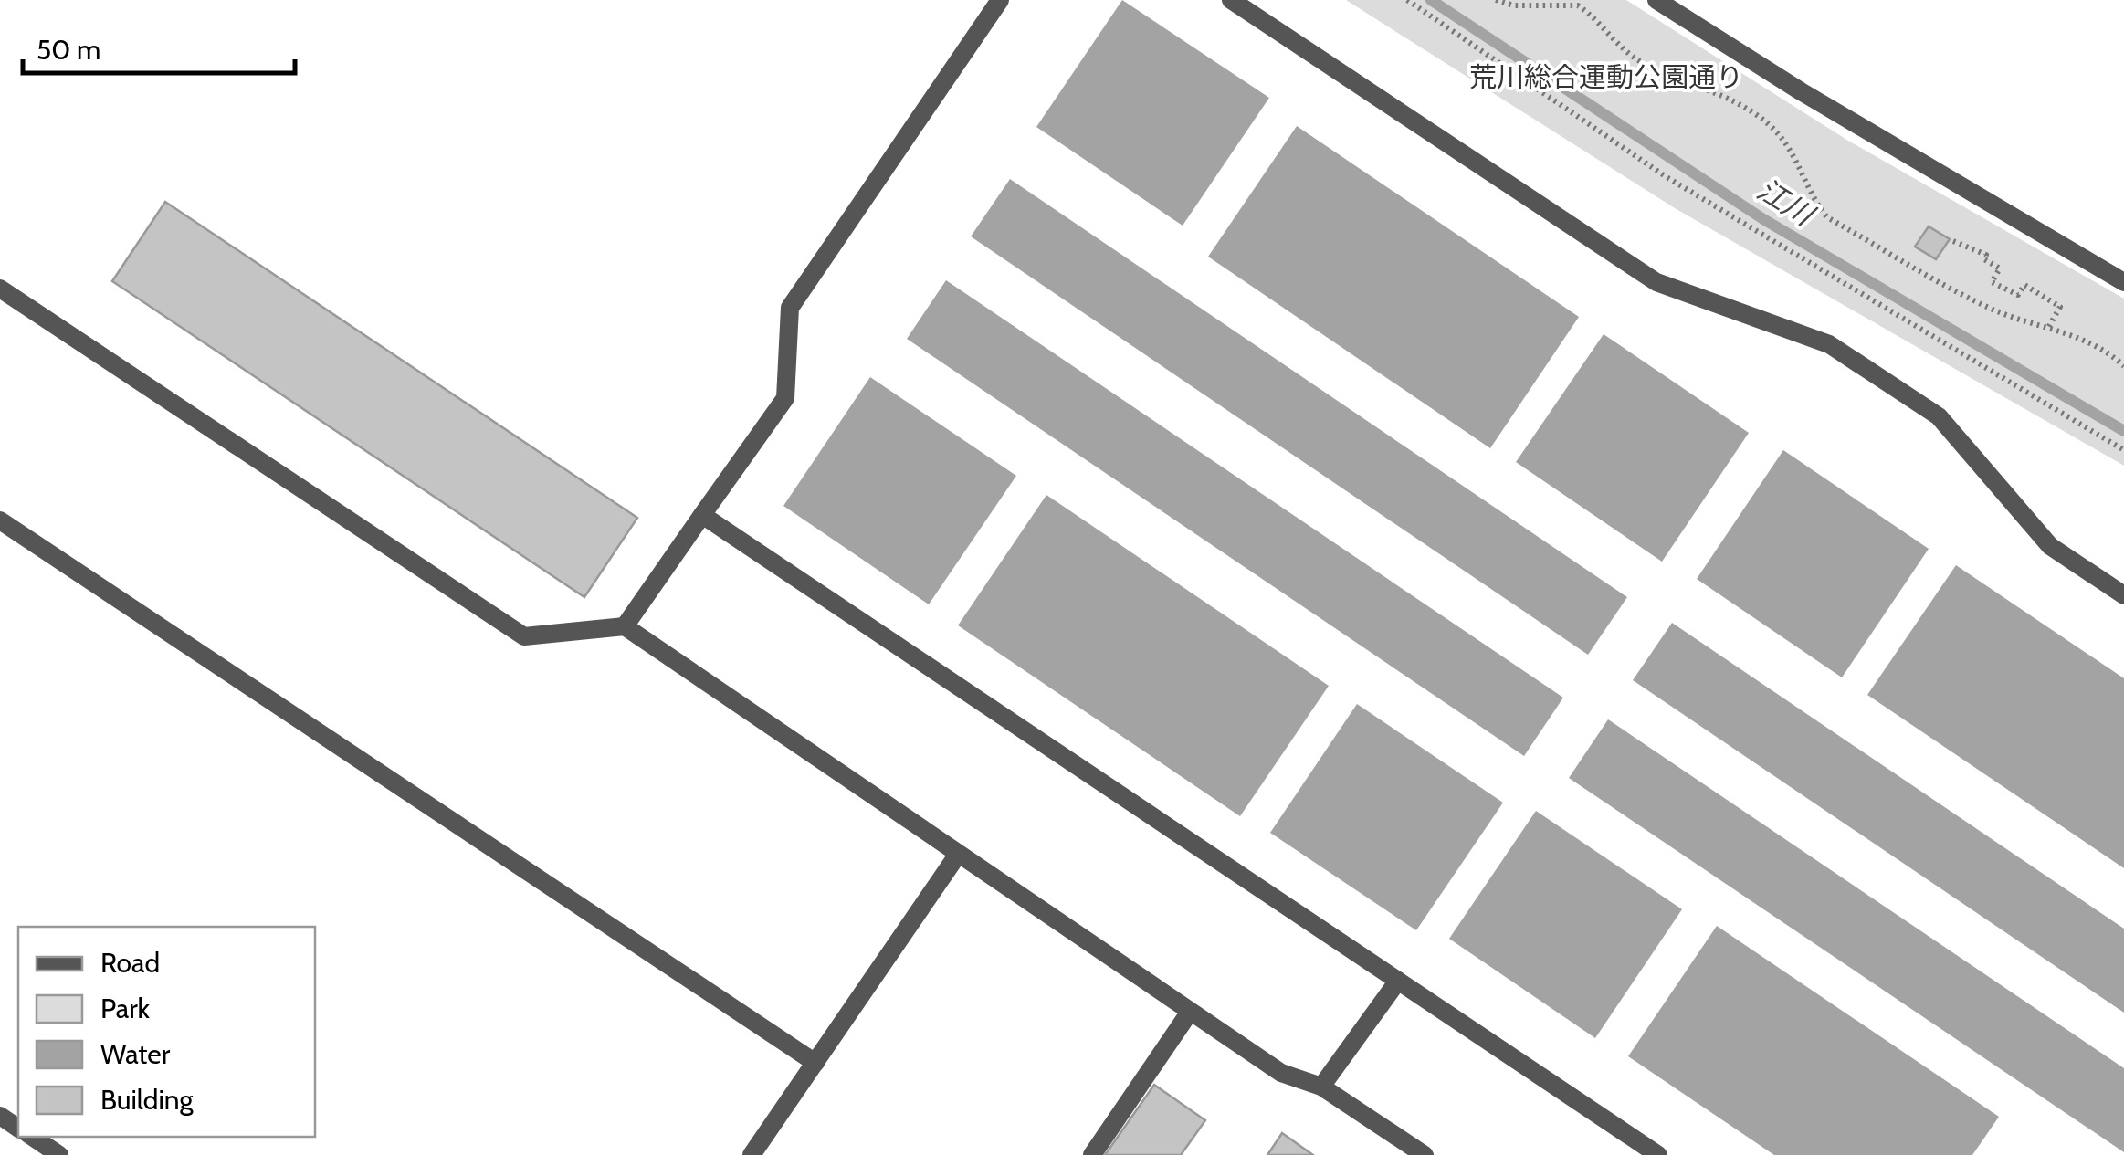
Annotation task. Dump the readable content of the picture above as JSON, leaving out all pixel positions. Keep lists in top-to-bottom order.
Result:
{
  "water": ["江川"],
  "parks": ["荒川総合運動公園通り"],
  "legend": [
    "Road",
    "Park",
    "Water",
    "Building"
  ],
  "scale_bar": "50 m"
}
